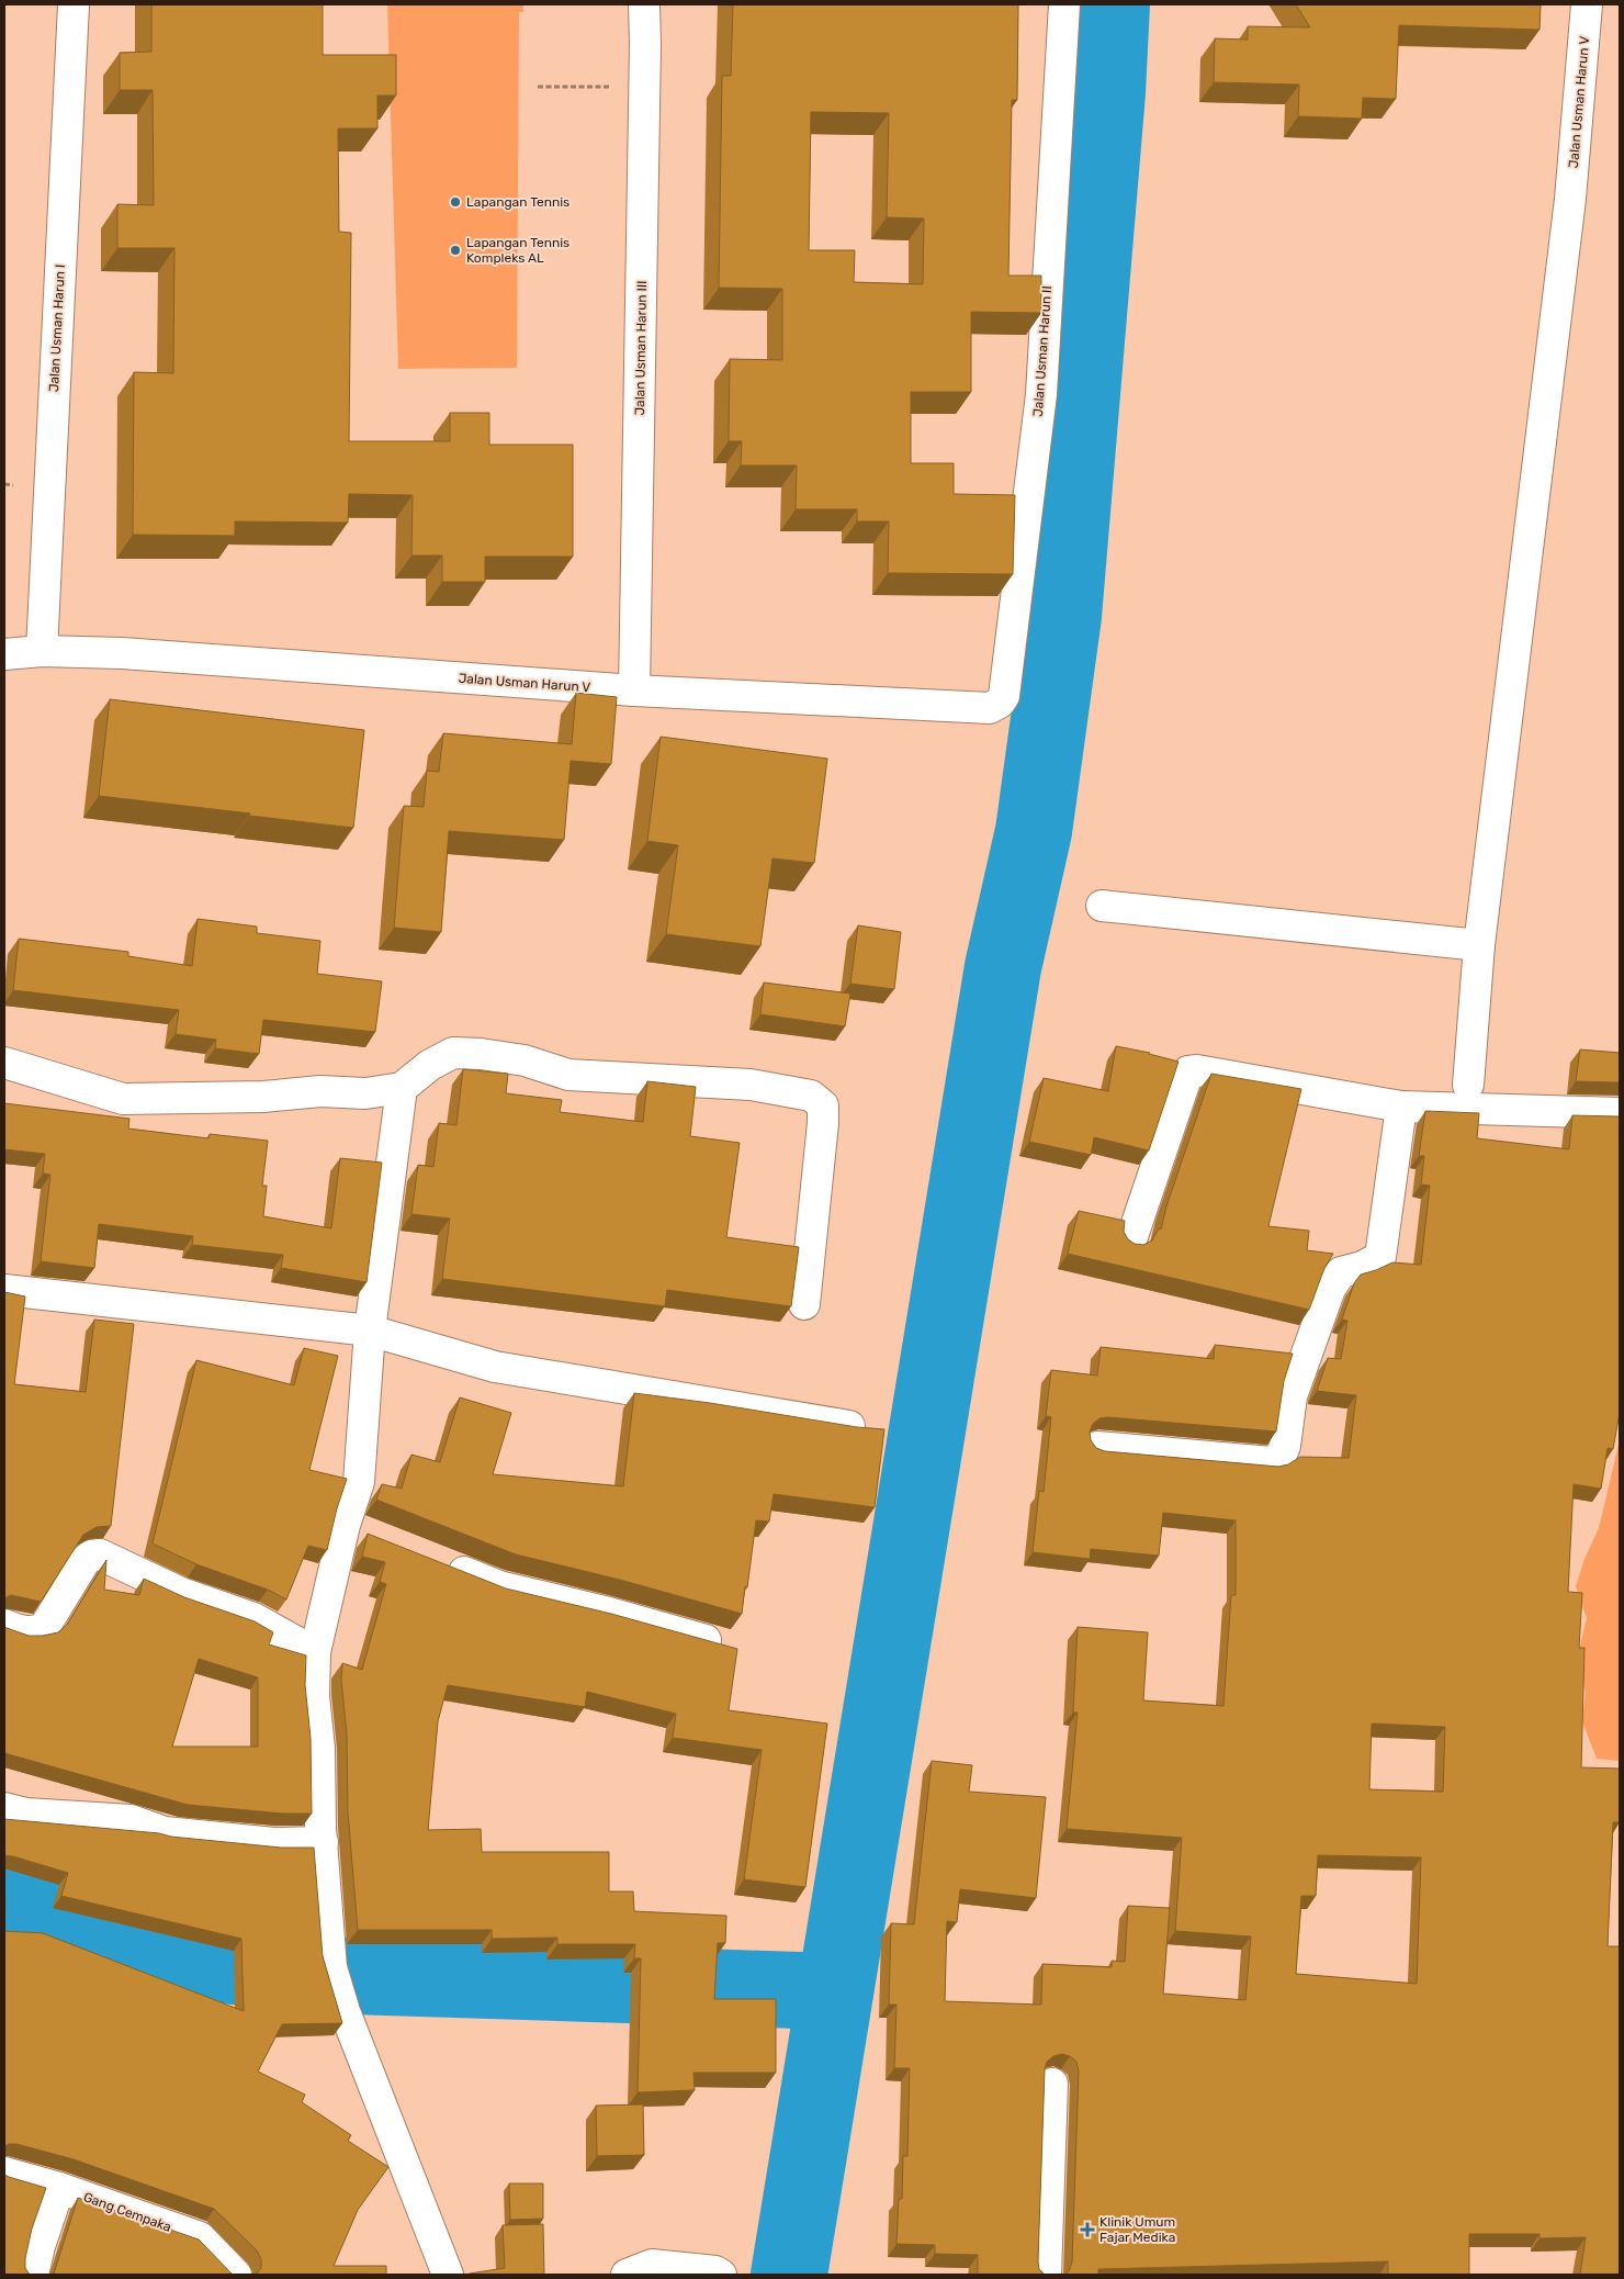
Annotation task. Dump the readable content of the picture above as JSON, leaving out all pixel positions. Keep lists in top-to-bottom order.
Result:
{
  "streets": {
    "street": [
      "Jalan Usman Harun V",
      "Jalan Usman Harun I",
      "Jalan Usman Harun III",
      "Jalan Usman Harun II",
      "Gang Cempaka"
    ]
  },
  "crossings": [
    ["Jalan Usman Harun V", "Jalan Usman Harun I"],
    ["Jalan Usman Harun V", "Jalan Usman Harun III"],
    ["Jalan Usman Harun V", "Jalan Usman Harun II"]
  ],
  "places": {
    "other": ["Lapangan Tennis", "Lapangan Tennis Kompleks AL"],
    "health": ["Klinik Umum Fajar Medika"]
  }
}
